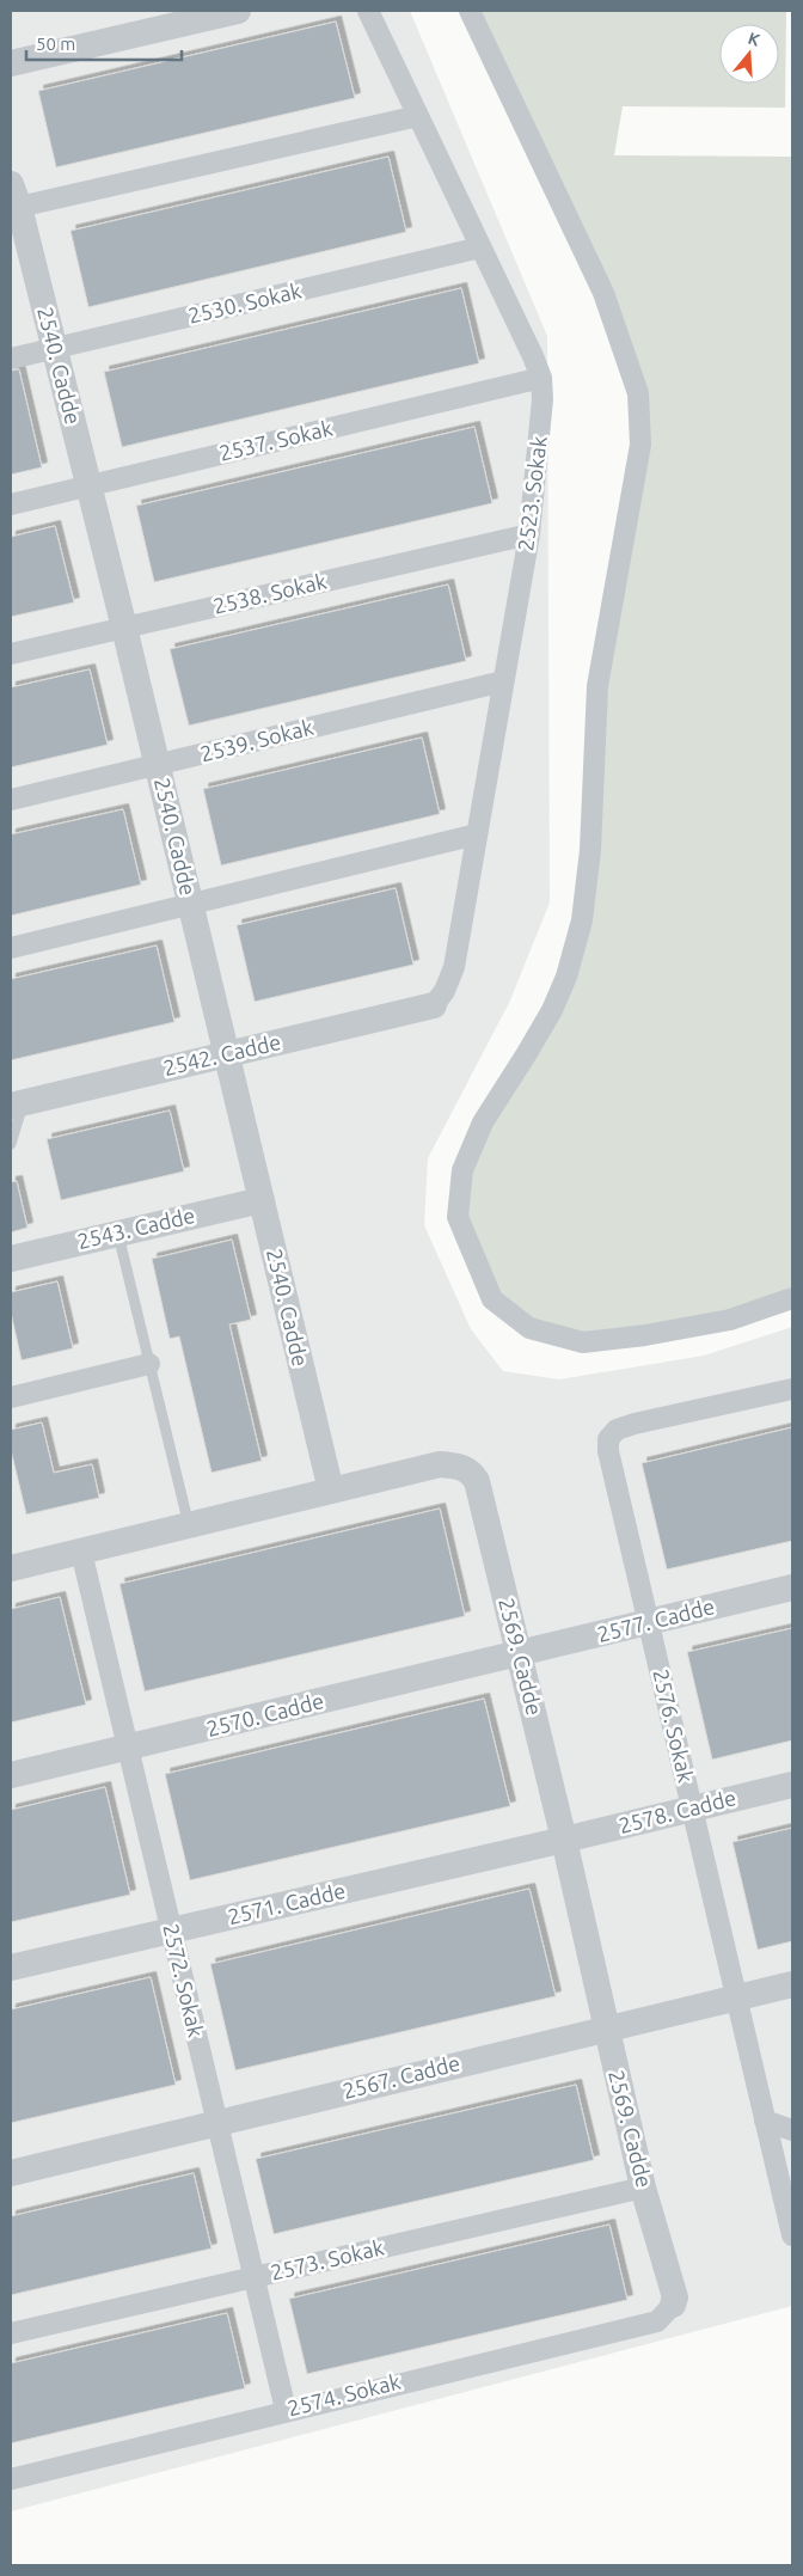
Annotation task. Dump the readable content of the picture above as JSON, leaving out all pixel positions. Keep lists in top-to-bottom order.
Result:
{
  "streets": {
    "street": [
      "2530. Sokak",
      "2540. Cadde",
      "2537. Sokak",
      "2523. Sokak",
      "2538. Sokak",
      "2539. Sokak",
      "2542. Cadde",
      "2543. Cadde",
      "2577. Cadde",
      "2569. Cadde",
      "2570. Cadde",
      "2576. Sokak",
      "2578. Cadde",
      "2571. Cadde",
      "2572. Sokak",
      "2567. Cadde",
      "2573. Sokak",
      "2574. Sokak"
    ]
  },
  "crossings": [
    ["2530. Sokak", "2540. Cadde"],
    ["2530. Sokak", "2523. Sokak"],
    ["2540. Cadde", "2537. Sokak"],
    ["2540. Cadde", "2538. Sokak"],
    ["2540. Cadde", "2539. Sokak"],
    ["2540. Cadde", "2542. Cadde"],
    ["2540. Cadde", "2543. Cadde"],
    ["2540. Cadde", "2569. Cadde"],
    ["2537. Sokak", "2523. Sokak"],
    ["2523. Sokak", "2538. Sokak"],
    ["2523. Sokak", "2539. Sokak"],
    ["2523. Sokak", "2542. Cadde"],
    ["2577. Cadde", "2569. Cadde"],
    ["2577. Cadde", "2570. Cadde"],
    ["2577. Cadde", "2576. Sokak"],
    ["2569. Cadde", "2570. Cadde"],
    ["2569. Cadde", "2578. Cadde"],
    ["2569. Cadde", "2571. Cadde"],
    ["2569. Cadde", "2572. Sokak"],
    ["2569. Cadde", "2567. Cadde"],
    ["2569. Cadde", "2573. Sokak"],
    ["2569. Cadde", "2574. Sokak"],
    ["2570. Cadde", "2572. Sokak"],
    ["2576. Sokak", "2578. Cadde"],
    ["2576. Sokak", "2567. Cadde"],
    ["2578. Cadde", "2571. Cadde"],
    ["2571. Cadde", "2572. Sokak"],
    ["2572. Sokak", "2567. Cadde"],
    ["2572. Sokak", "2573. Sokak"],
    ["2572. Sokak", "2574. Sokak"]
  ],
  "scale_bar": "50 m",
  "north": "top"
}
